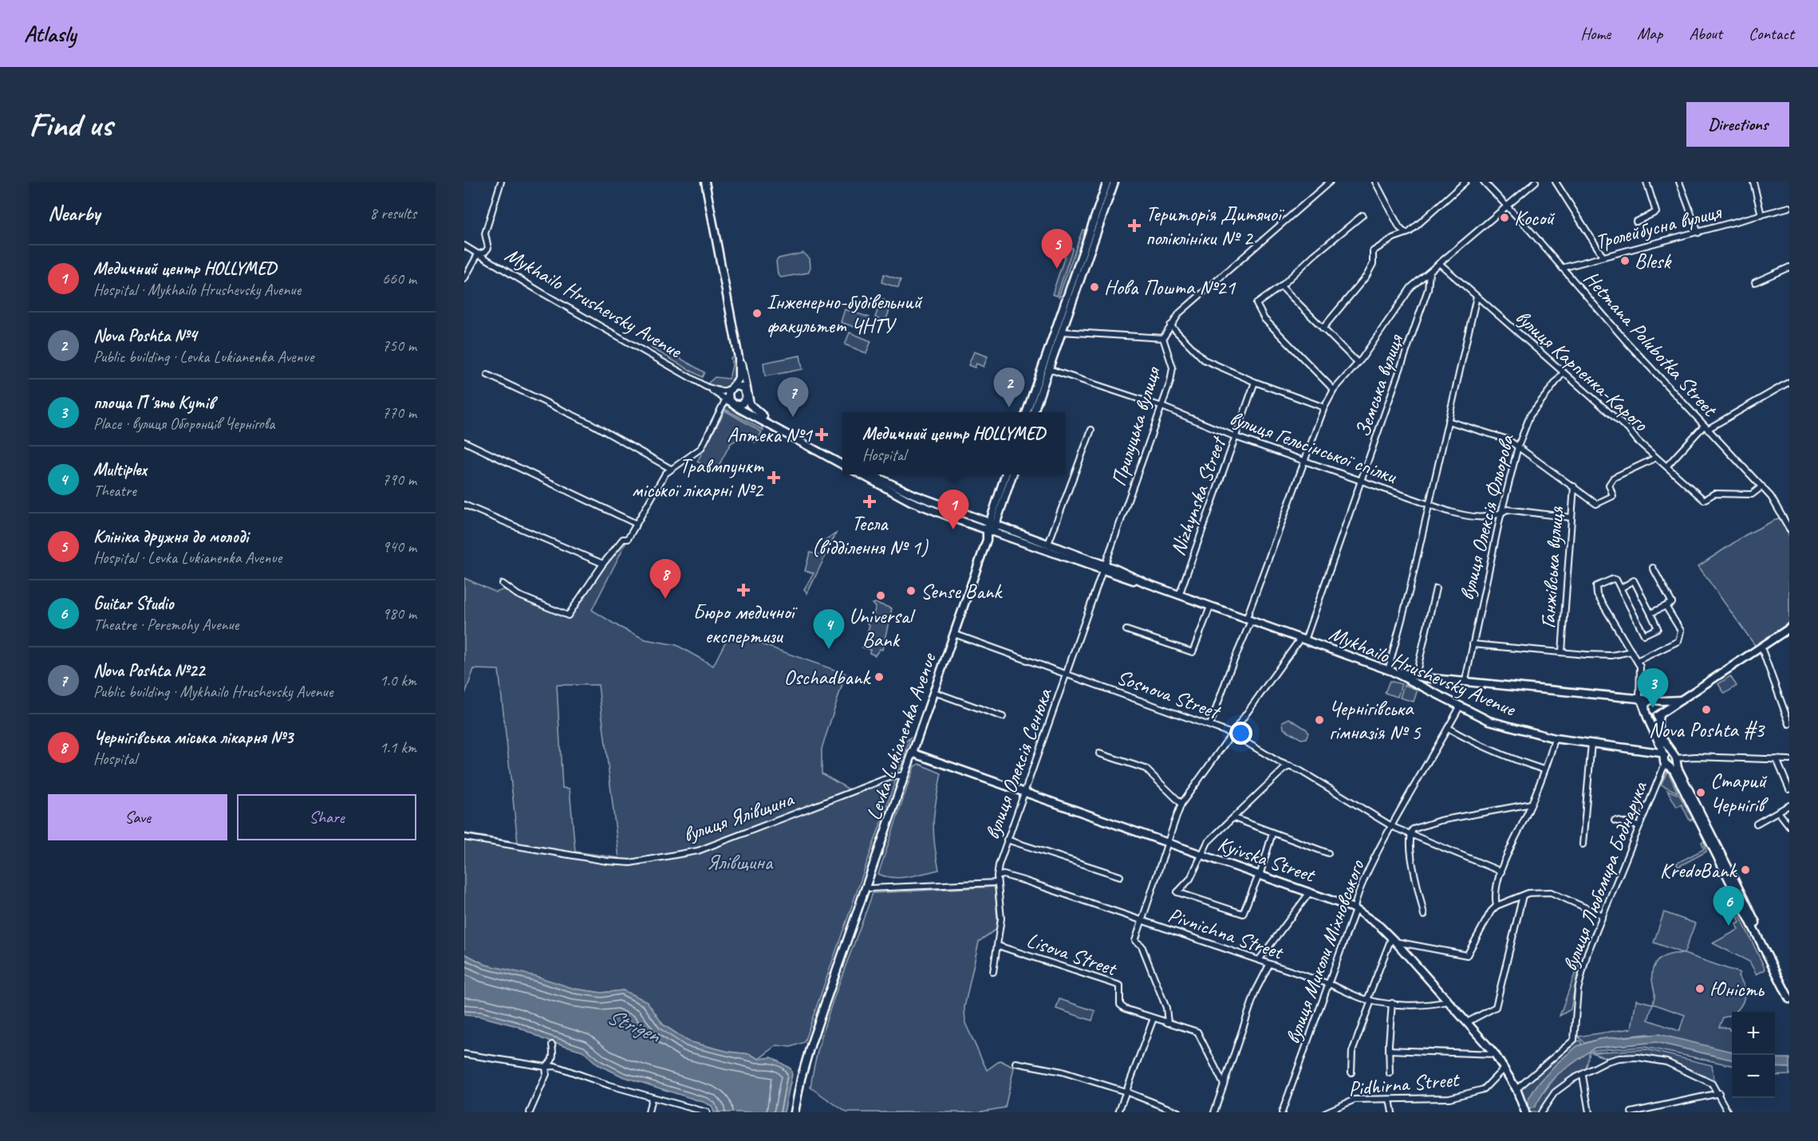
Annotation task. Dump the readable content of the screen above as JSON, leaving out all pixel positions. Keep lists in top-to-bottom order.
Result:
{
  "streets": {
    "main road": ["Mykhailo Hrushevsky Avenue", "Levka Lukianenka Avenue", "Kyivska Street"],
    "street": [
      "Тролейбусна вулиця",
      "Hetmana Polubotka Street",
      "вулиця Карпенка-Карого",
      "Земська вулиця",
      "Прилуцька вулиця",
      "вулиця Гельсінської спілки",
      "Nizhynska Street",
      "вулиця Олексія Фльорова",
      "Ганжівська вулиця",
      "Sosnova Street",
      "вулиця Олексія Сенюка",
      "вулиця Ялівщина",
      "вулиця Любомира Боднарука",
      "Pivnichna Street",
      "вулиця Миколи Міхновського",
      "Lisova Street",
      "Pidhirna Street"
    ]
  },
  "crossings": [
    ["Тролейбусна вулиця", "Hetmana Polubotka Street"],
    ["Mykhailo Hrushevsky Avenue", "Земська вулиця"],
    ["Mykhailo Hrushevsky Avenue", "Прилуцька вулиця"],
    ["Mykhailo Hrushevsky Avenue", "Nizhynska Street"],
    ["Mykhailo Hrushevsky Avenue", "Levka Lukianenka Avenue"],
    ["Mykhailo Hrushevsky Avenue", "вулиця Олексія Сенюка"],
    ["Mykhailo Hrushevsky Avenue", "вулиця Любомира Боднарука"],
    ["Mykhailo Hrushevsky Avenue", "вулиця Миколи Міхновського"],
    ["Hetmana Polubotka Street", "вулиця Карпенка-Карого"],
    ["вулиця Карпенка-Карого", "вулиця Олексія Фльорова"],
    ["Земська вулиця", "вулиця Гельсінської спілки"],
    ["Земська вулиця", "Sosnova Street"],
    ["Земська вулиця", "Kyivska Street"],
    ["Земська вулиця", "Pivnichna Street"],
    ["Земська вулиця", "Lisova Street"],
    ["Прилуцька вулиця", "вулиця Гельсінської спілки"],
    ["Прилуцька вулиця", "вулиця Олексія Сенюка"],
    ["вулиця Гельсінської спілки", "Nizhynska Street"],
    ["вулиця Гельсінської спілки", "вулиця Олексія Фльорова"],
    ["вулиця Гельсінської спілки", "Ганжівська вулиця"],
    ["Sosnova Street", "Levka Lukianenka Avenue"],
    ["Sosnova Street", "вулиця Олексія Сенюка"],
    ["Sosnova Street", "вулиця Миколи Міхновського"],
    ["Levka Lukianenka Avenue", "вулиця Ялівщина"],
    ["Levka Lukianenka Avenue", "Kyivska Street"],
    ["вулиця Олексія Сенюка", "Kyivska Street"],
    ["вулиця Олексія Сенюка", "Pivnichna Street"],
    ["вулиця Олексія Сенюка", "Lisova Street"],
    ["Kyivska Street", "вулиця Любомира Боднарука"],
    ["Kyivska Street", "Pivnichna Street"],
    ["Kyivska Street", "вулиця Миколи Міхновського"],
    ["Kyivska Street", "Pidhirna Street"],
    ["Pivnichna Street", "вулиця Миколи Міхновського"]
  ],
  "water": ["Strigen"],
  "parks": ["Ялівщина"],
  "places": {
    "other": [
      "Косой",
      "Blesk",
      "Нова Пошта №21",
      "Інженерно-будівельний факультет ЧНТУ",
      "Sense Bank",
      "Universal Bank",
      "Oschadbank",
      "Nova Poshta #3",
      "Чернігівська гімназія № 5",
      "Старий Чернігів",
      "KredoBank",
      "Юність"
    ],
    "health": [
      "Територія Дитячої поліклініки № 2",
      "Аптека №1",
      "Травмпункт міської лікарні №2",
      "Тесла (відділення № 1)",
      "Бюро медичної експертизи"
    ]
  },
  "page": {
    "header": "Atlasly",
    "nav": [
      "Home",
      "Map",
      "About",
      "Contact"
    ],
    "buttons": [
      "Directions",
      ["Save", "Share"]
    ],
    "title": "Find us",
    "heading": ["Nearby", "8 results"],
    "pins": [
      "5",
      "2",
      "7",
      "1",
      "8",
      "4",
      "3",
      "6"
    ],
    "list": [
      {
        "mark": "1",
        "name": "Медичний центр HOLLYMED",
        "note": "Hospital · Mykhailo Hrushevsky Avenue",
        "value": "660 m"
      },
      {
        "mark": "2",
        "name": "Nova Poshta №4",
        "note": "Public building · Levka Lukianenka Avenue",
        "value": "750 m"
      },
      {
        "mark": "3",
        "name": "площа Пʼять Кутів",
        "note": "Place · вулиця Оборонців Чернігова",
        "value": "770 m"
      },
      {
        "mark": "4",
        "name": "Multiplex",
        "note": "Theatre",
        "value": "790 m"
      },
      {
        "mark": "5",
        "name": "Клініка дружня до молоді",
        "note": "Hospital · Levka Lukianenka Avenue",
        "value": "940 m"
      },
      {
        "mark": "6",
        "name": "Guitar Studio",
        "note": "Theatre · Peremohy Avenue",
        "value": "980 m"
      },
      {
        "mark": "7",
        "name": "Nova Poshta №22",
        "note": "Public building · Mykhailo Hrushevsky Avenue",
        "value": "1.0 km"
      },
      {
        "mark": "8",
        "name": "Чернігівська міська лікарня №3",
        "note": "Hospital",
        "value": "1.1 km"
      }
    ],
    "popup": ["Медичний центр HOLLYMED", "Hospital"],
    "map_buttons": ["+", "−"]
  }
}
